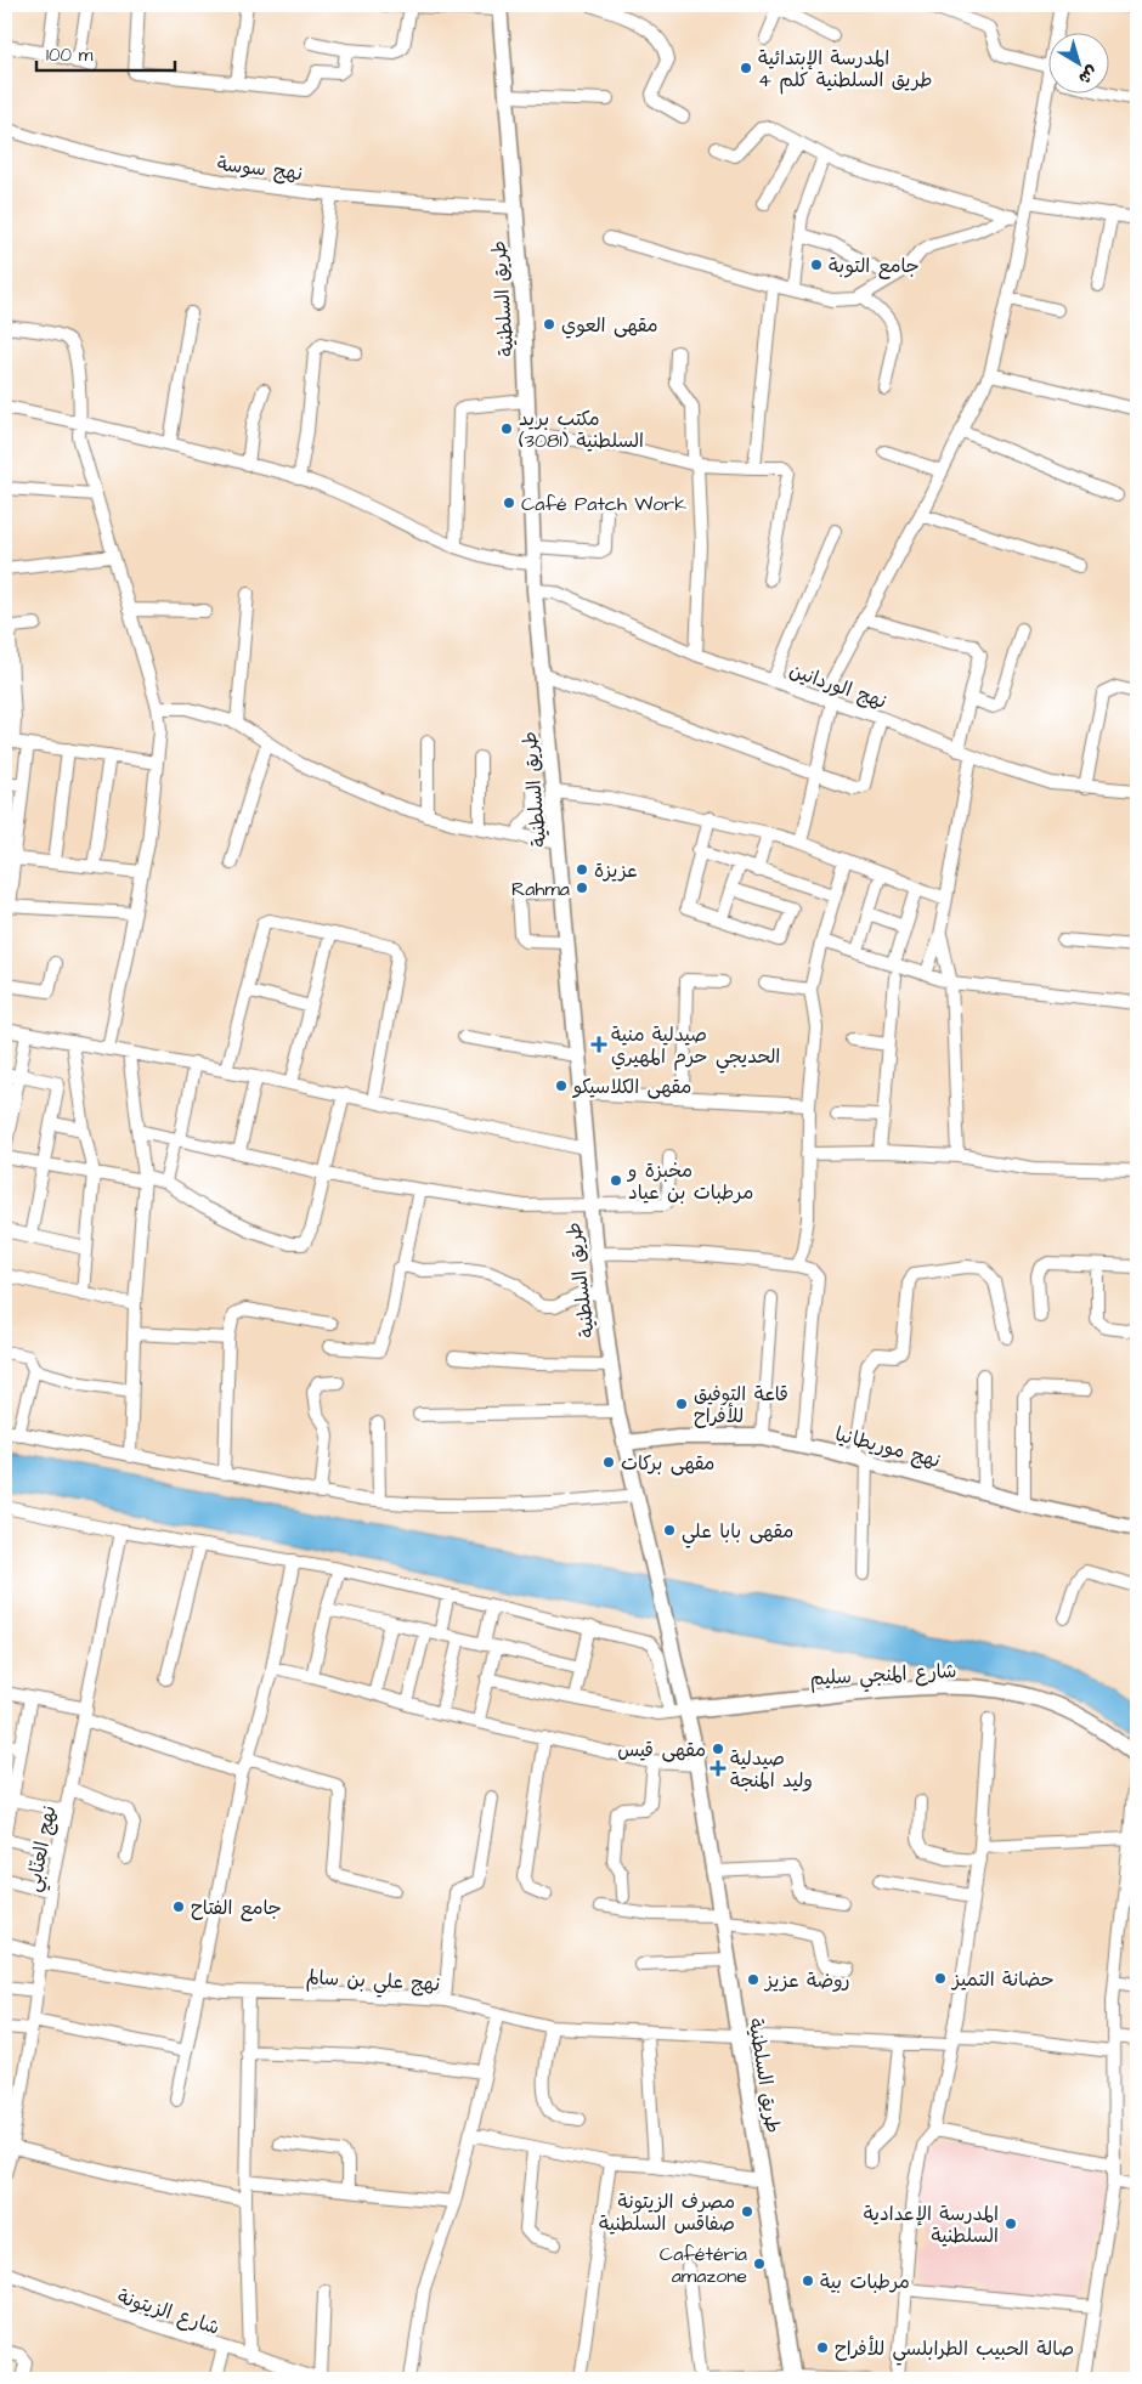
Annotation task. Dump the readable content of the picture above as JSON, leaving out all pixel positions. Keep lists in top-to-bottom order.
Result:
{
  "streets": {
    "main road": ["طريق السلطنية", "نهج موريطانيا", "شارع المنجي سليم"],
    "street": [
      "نهج سوسة",
      "نهج الوردانين",
      "نهج العنّابي",
      "نهج علي بن سالم",
      "شارع الزيتونة"
    ]
  },
  "crossings": [
    ["نهج سوسة", "طريق السلطنية"],
    ["طريق السلطنية", "نهج الوردانين"],
    ["طريق السلطنية", "نهج موريطانيا"],
    ["طريق السلطنية", "شارع المنجي سليم"],
    ["طريق السلطنية", "نهج علي بن سالم"],
    ["نهج العنّابي", "نهج علي بن سالم"]
  ],
  "places": {
    "other": [
      "المدرسة الإبتدائية طريق السلطنية كلم 4",
      "جامع التوبة",
      "مقهى العوي",
      "مكتب بريد السلطنية (3081)",
      "Café Patch Work",
      "عزيزة",
      "Rahma",
      "مقهى الكلاسيكو",
      "مخبزة و مرطبات بن عياد",
      "قاعة التوفيق للأفراح",
      "مقهى بركات",
      "مقهى بابا علي",
      "مقهى قيس",
      "جامع الفتاح",
      "حضانة التميز",
      "روضة عزيز",
      "مصرف الزيتونة صفاقس السلطنية",
      "المدرسة الإعدادية السلطنية",
      "Cafétéria amazone",
      "مرطبات بية",
      "صالة الحبيب الطرابلسي للأفراح"
    ],
    "health": ["صيدلية منية الحديجي حرم المهيري", "صيدلية وليد المنجة"]
  },
  "scale_bar": "100 m",
  "north": "bottom right"
}
